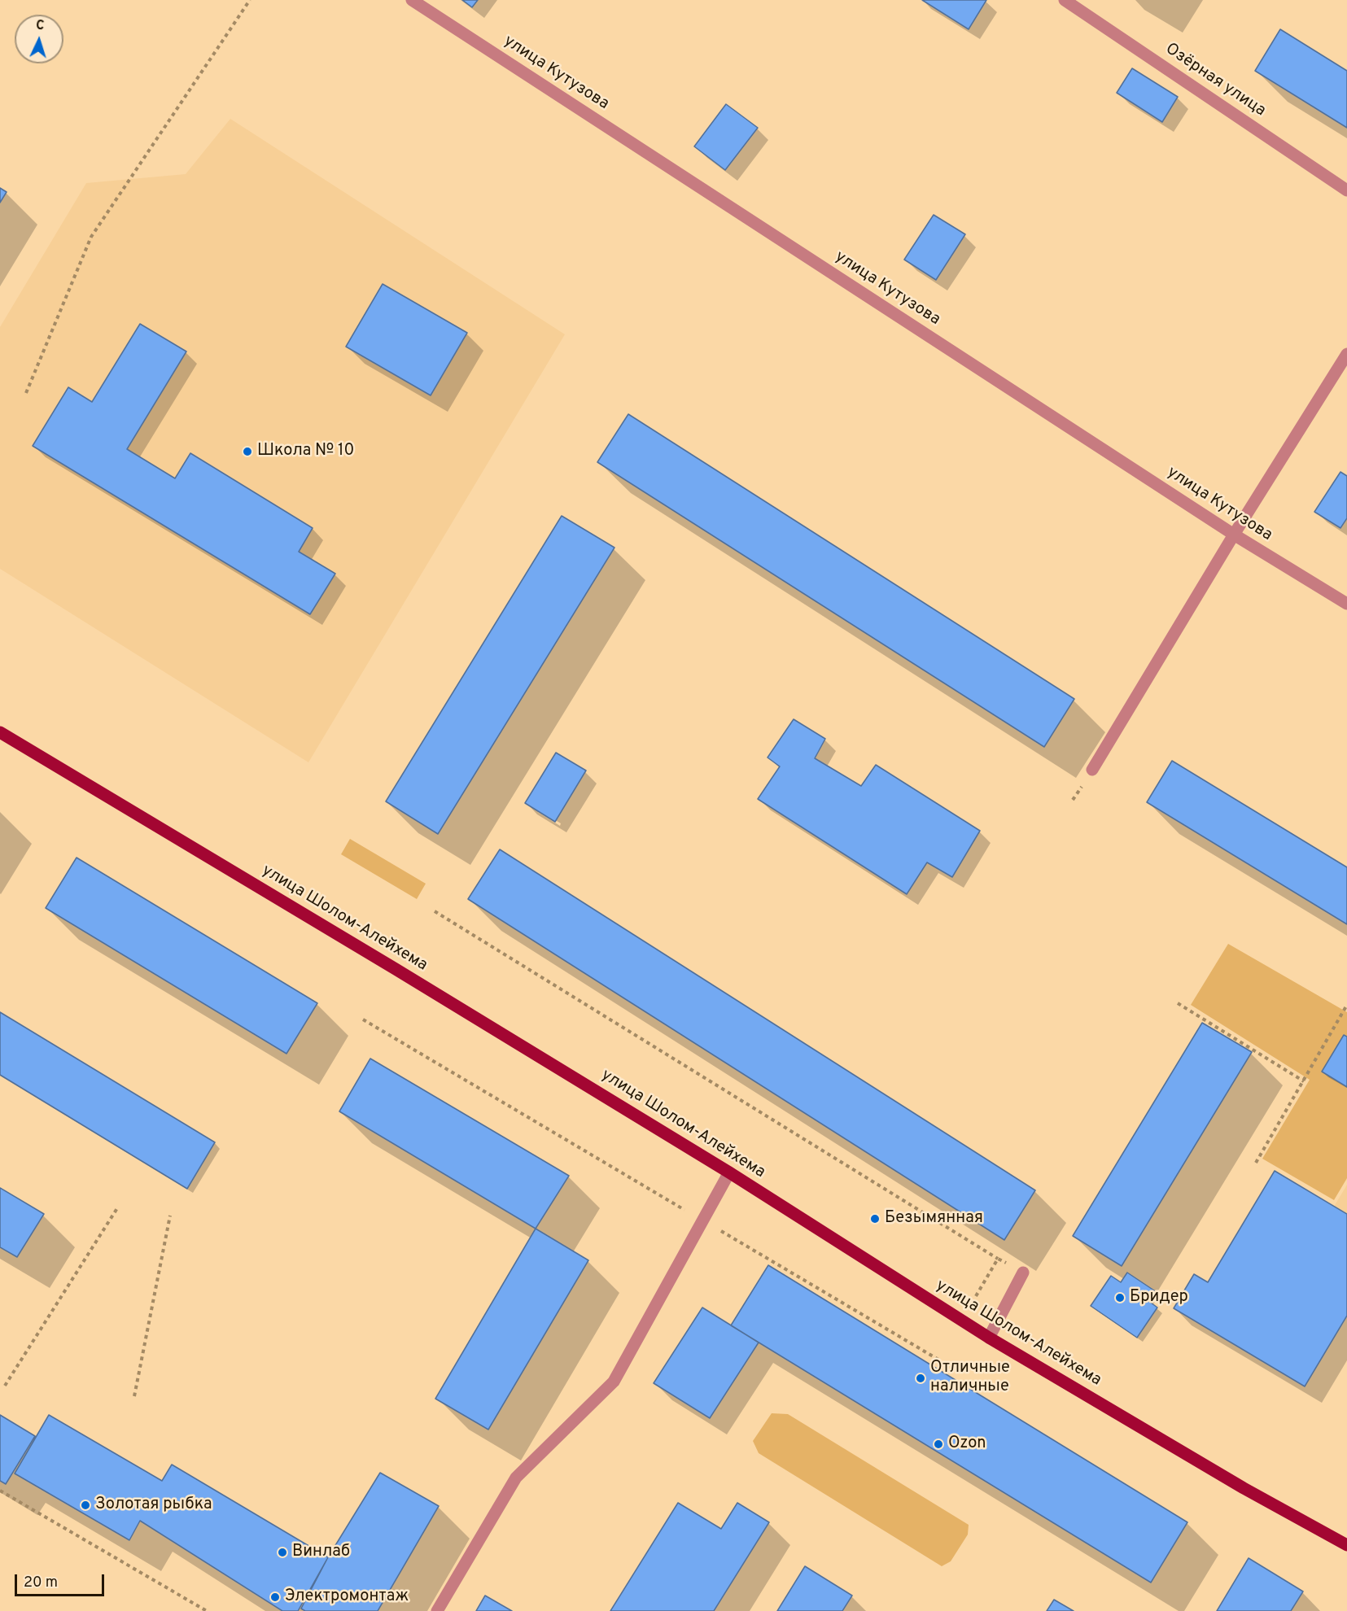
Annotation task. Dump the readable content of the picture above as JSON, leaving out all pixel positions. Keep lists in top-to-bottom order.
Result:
{
  "streets": {
    "main road": ["улица Шолом-Алейхема"],
    "street": ["улица Кутузова", "Озёрная улица"]
  },
  "places": [
    "Школа № 10",
    "Безымянная",
    "Бридер",
    "Отличные наличные",
    "Ozon",
    "Золотая рыбка",
    "Винлаб",
    "Электромонтаж"
  ],
  "scale_bar": "20 m",
  "north": "top"
}
